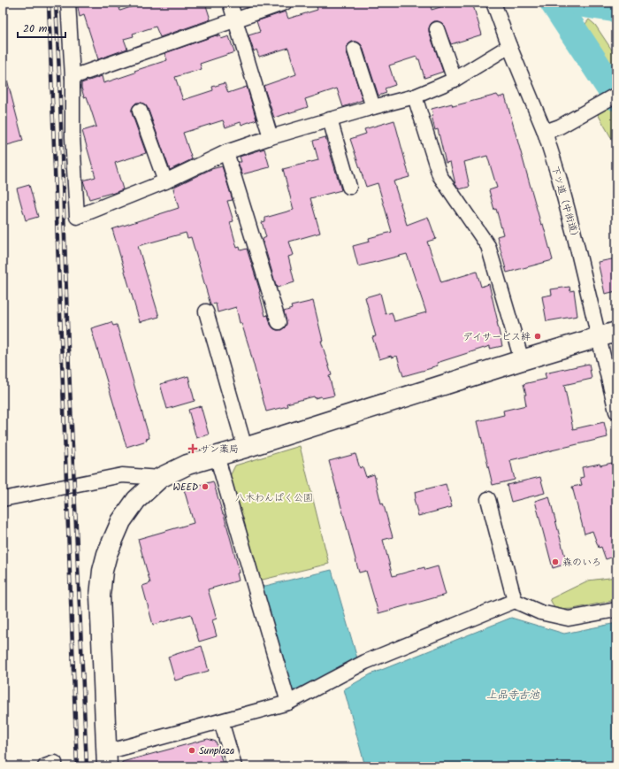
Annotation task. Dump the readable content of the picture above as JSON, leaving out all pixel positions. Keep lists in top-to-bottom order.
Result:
{
  "streets": {
    "street": ["下ツ道（中街道）"]
  },
  "water": ["上品寺古池"],
  "parks": ["八木わんぱく公園"],
  "places": {
    "other": [
      "デイサービス絆",
      "WEED",
      "森のいろ",
      "Sunplaza"
    ],
    "health": ["サン薬局"]
  },
  "scale_bar": "20 m"
}
